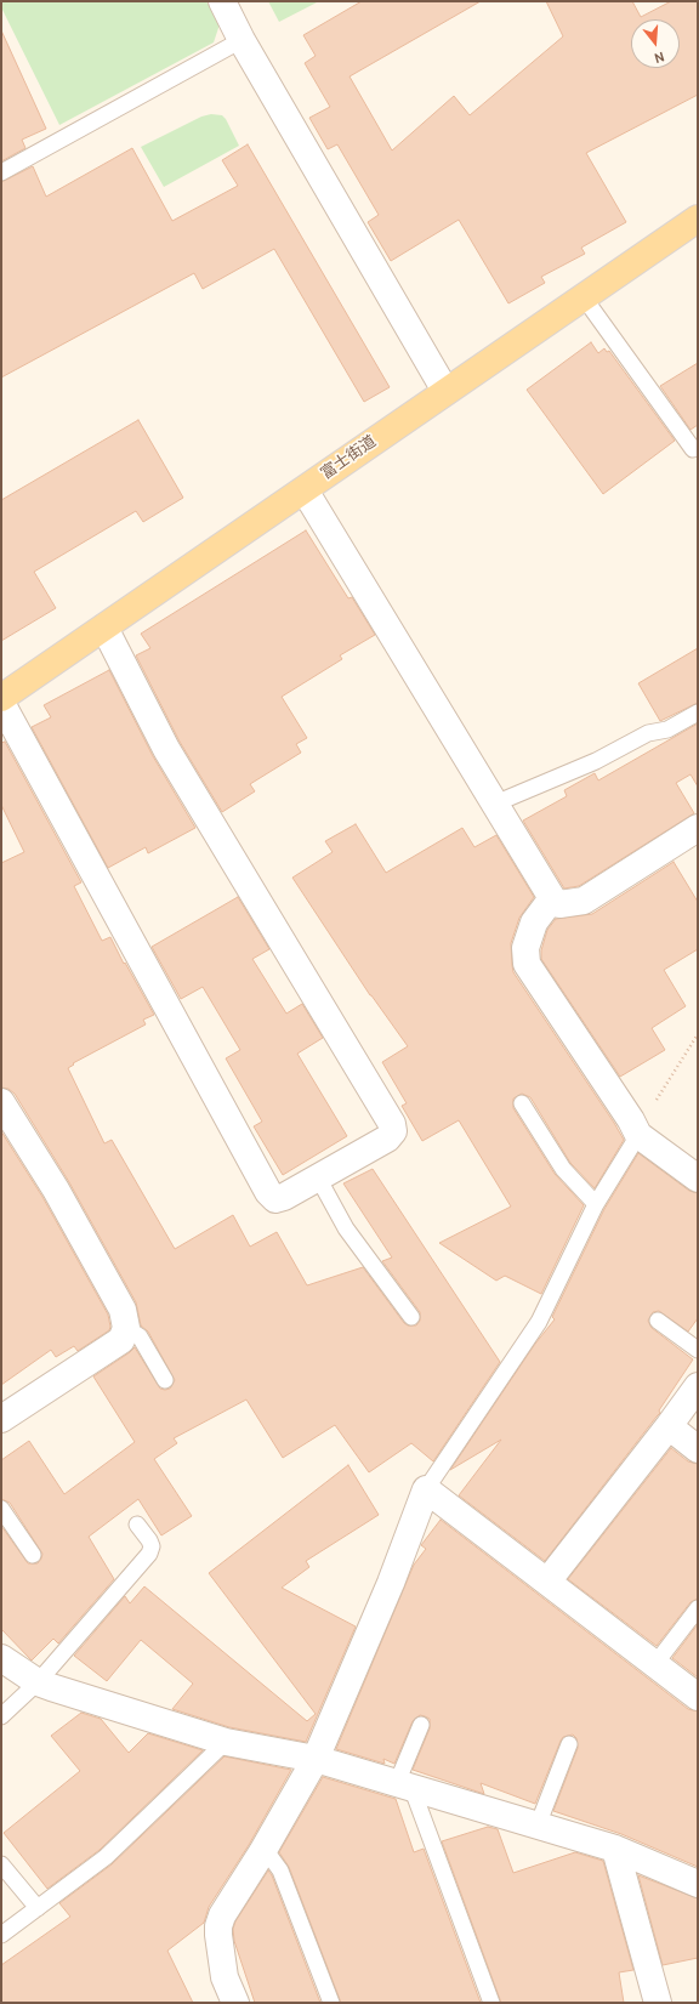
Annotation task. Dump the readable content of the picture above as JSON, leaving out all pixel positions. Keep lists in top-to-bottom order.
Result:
{
  "streets": {
    "main road": ["富士街道"]
  },
  "north": "bottom"
}
